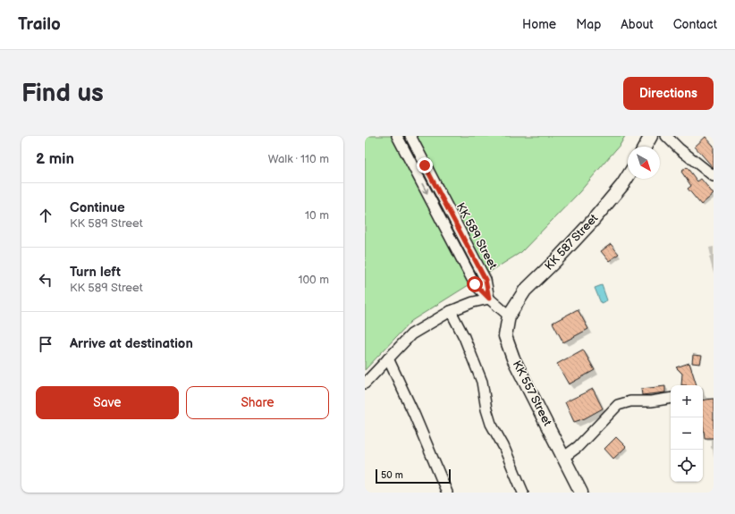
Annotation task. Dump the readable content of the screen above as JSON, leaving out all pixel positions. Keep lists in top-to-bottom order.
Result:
{
  "streets": {
    "street": ["KK 589 Street", "KK 587 Street", "KK 557 Street"]
  },
  "crossings": [
    ["KK 587 Street", "KK 557 Street"]
  ],
  "scale_bar": "50 m",
  "north": "bottom right",
  "page": {
    "header": "Trailo",
    "nav": [
      "Home",
      "Map",
      "About",
      "Contact"
    ],
    "buttons": [
      "Directions",
      ["Save", "Share"]
    ],
    "title": "Find us",
    "heading": ["2 min", "Walk · 110 m"],
    "list": [
      ["Continue", "KK 589 Street", "10 m"],
      ["Turn left", "KK 589 Street", "100 m"],
      "Arrive at destination"
    ],
    "map_buttons": ["+", "−"],
    "scale": "50 m"
  }
}
